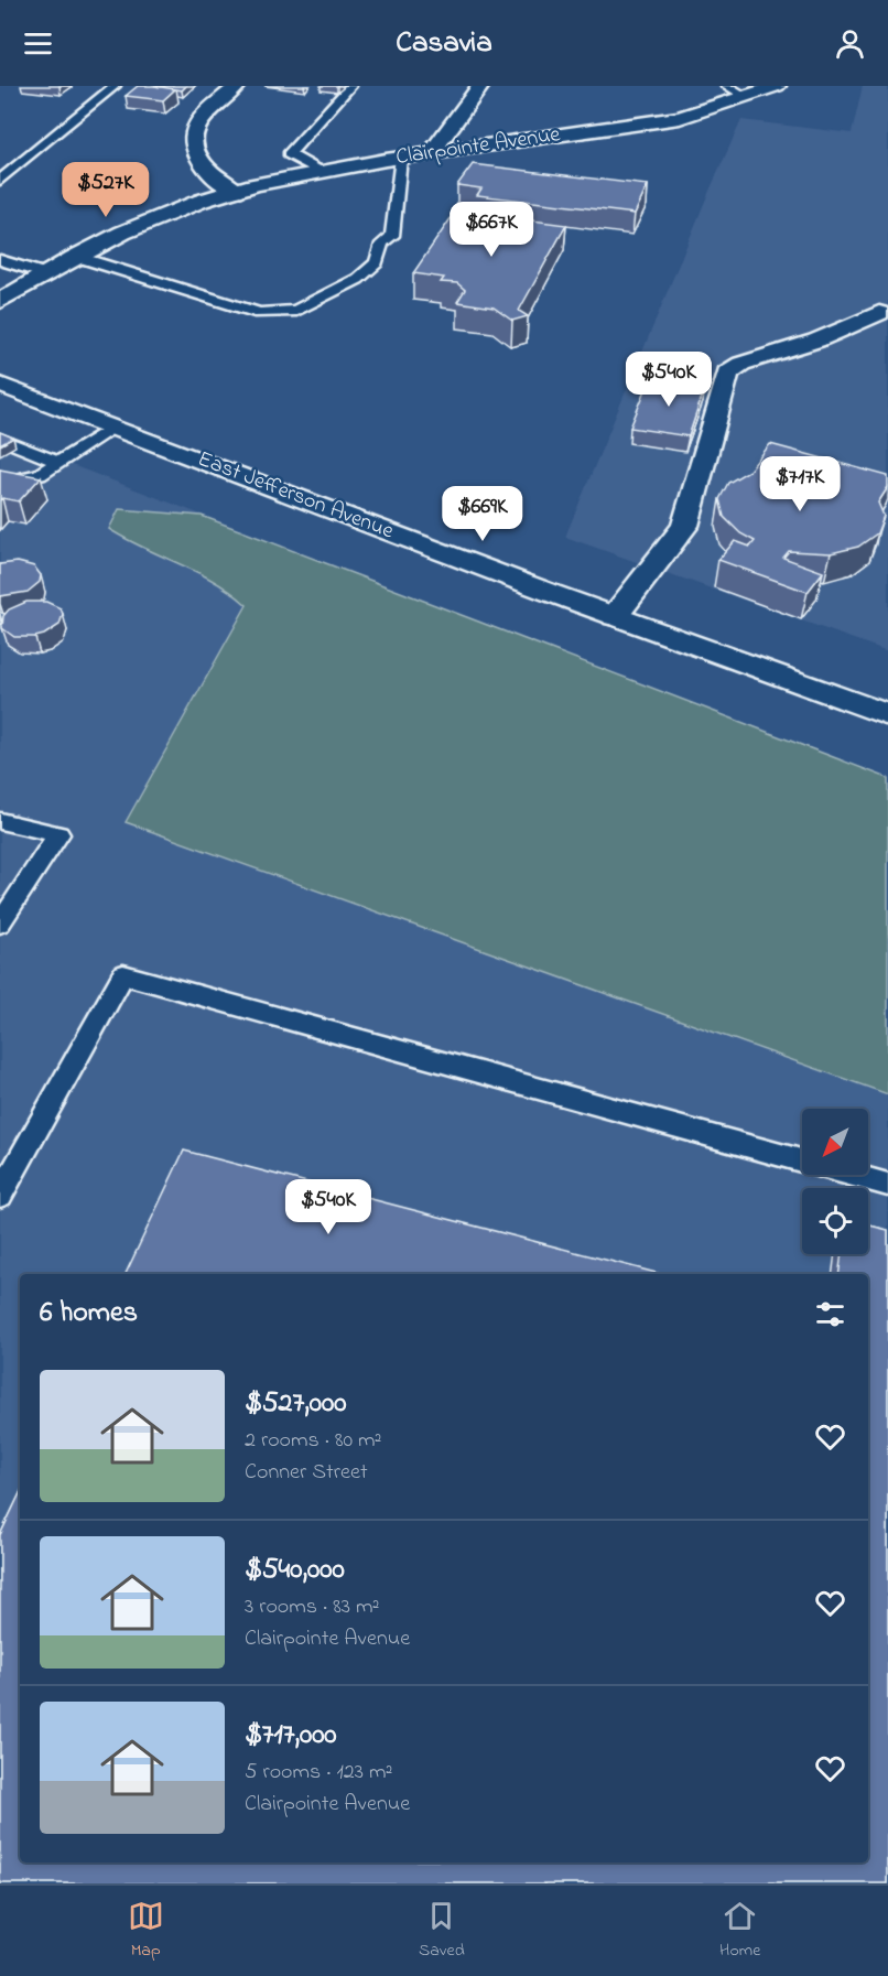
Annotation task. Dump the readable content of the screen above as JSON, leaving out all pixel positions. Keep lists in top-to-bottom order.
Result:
{
  "streets": {
    "street": ["Clairpointe Avenue", "East Jefferson Avenue"]
  },
  "north": "bottom left",
  "page": {
    "header": "Casavia",
    "price": [
      "$527K",
      "$667K",
      "$540K",
      "$717K",
      "$669K",
      "$540K"
    ],
    "heading": "6 homes",
    "list": [
      {
        "name": "$527,000",
        "note": "2 rooms · 80 m² · Conner Street"
      },
      {
        "name": "$540,000",
        "note": "3 rooms · 83 m² · Clairpointe Avenue"
      },
      {
        "name": "$717,000",
        "note": "5 rooms · 123 m² · Clairpointe Avenue"
      }
    ],
    "tabs": ["Map", "Saved", "Home"]
  }
}
